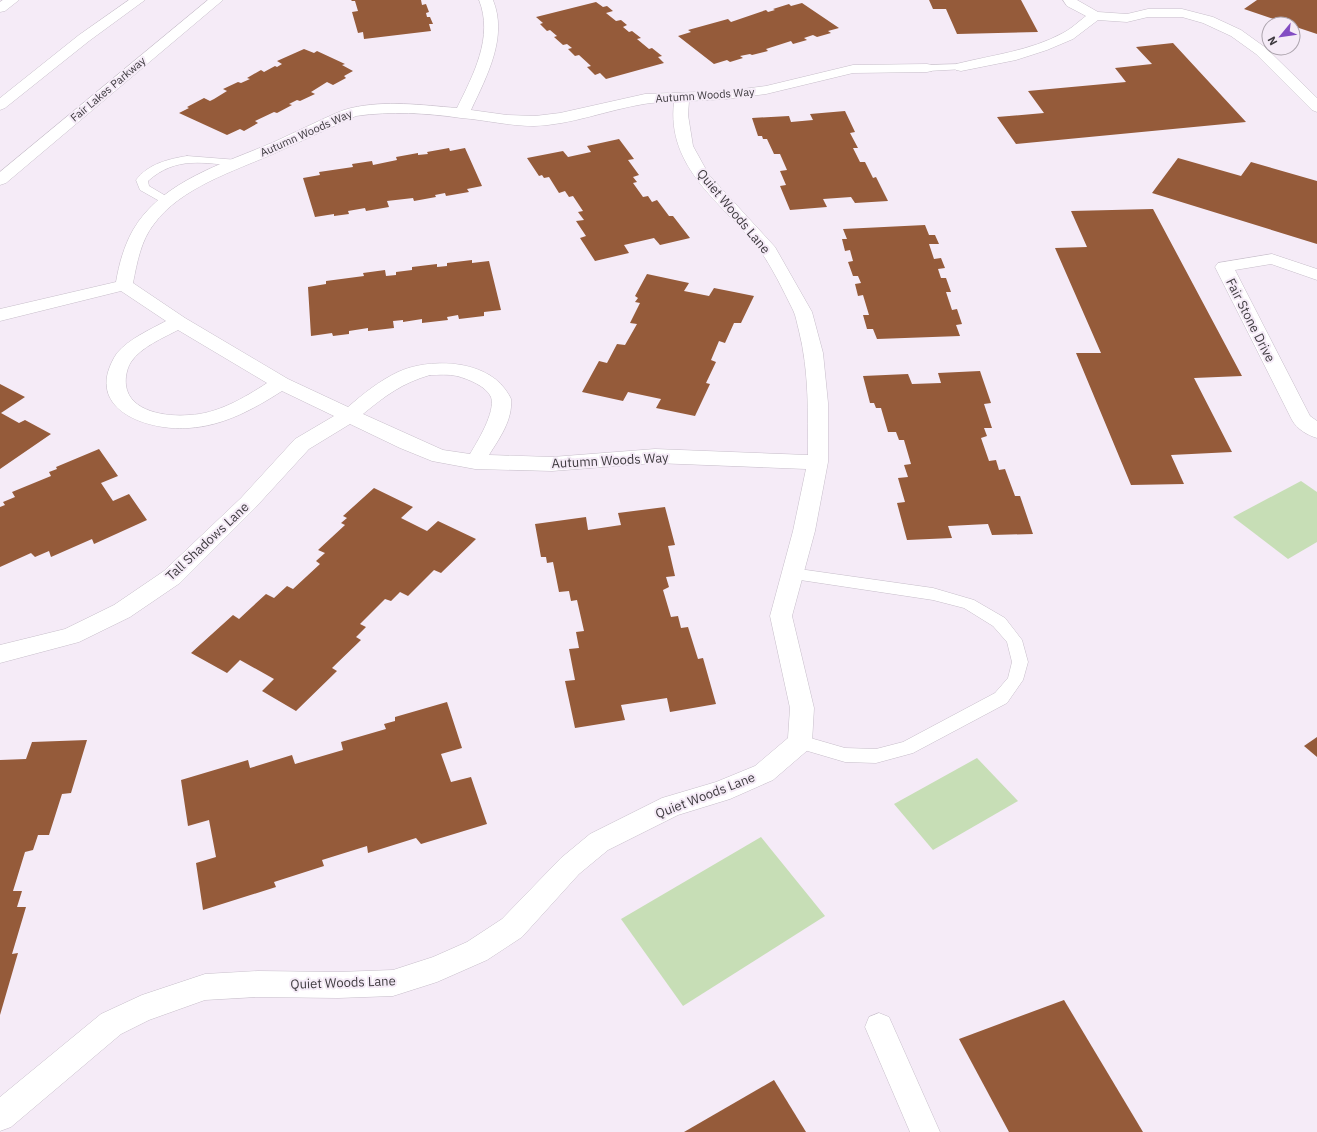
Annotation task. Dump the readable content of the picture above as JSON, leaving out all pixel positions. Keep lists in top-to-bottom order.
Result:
{
  "streets": {
    "street": [
      "Fair Lakes Parkway",
      "Autumn Woods Way",
      "Quiet Woods Lane",
      "Fair Stone Drive",
      "Tall Shadows Lane"
    ]
  },
  "crossings": [
    ["Autumn Woods Way", "Quiet Woods Lane"],
    ["Autumn Woods Way", "Tall Shadows Lane"]
  ],
  "north": "bottom left"
}
